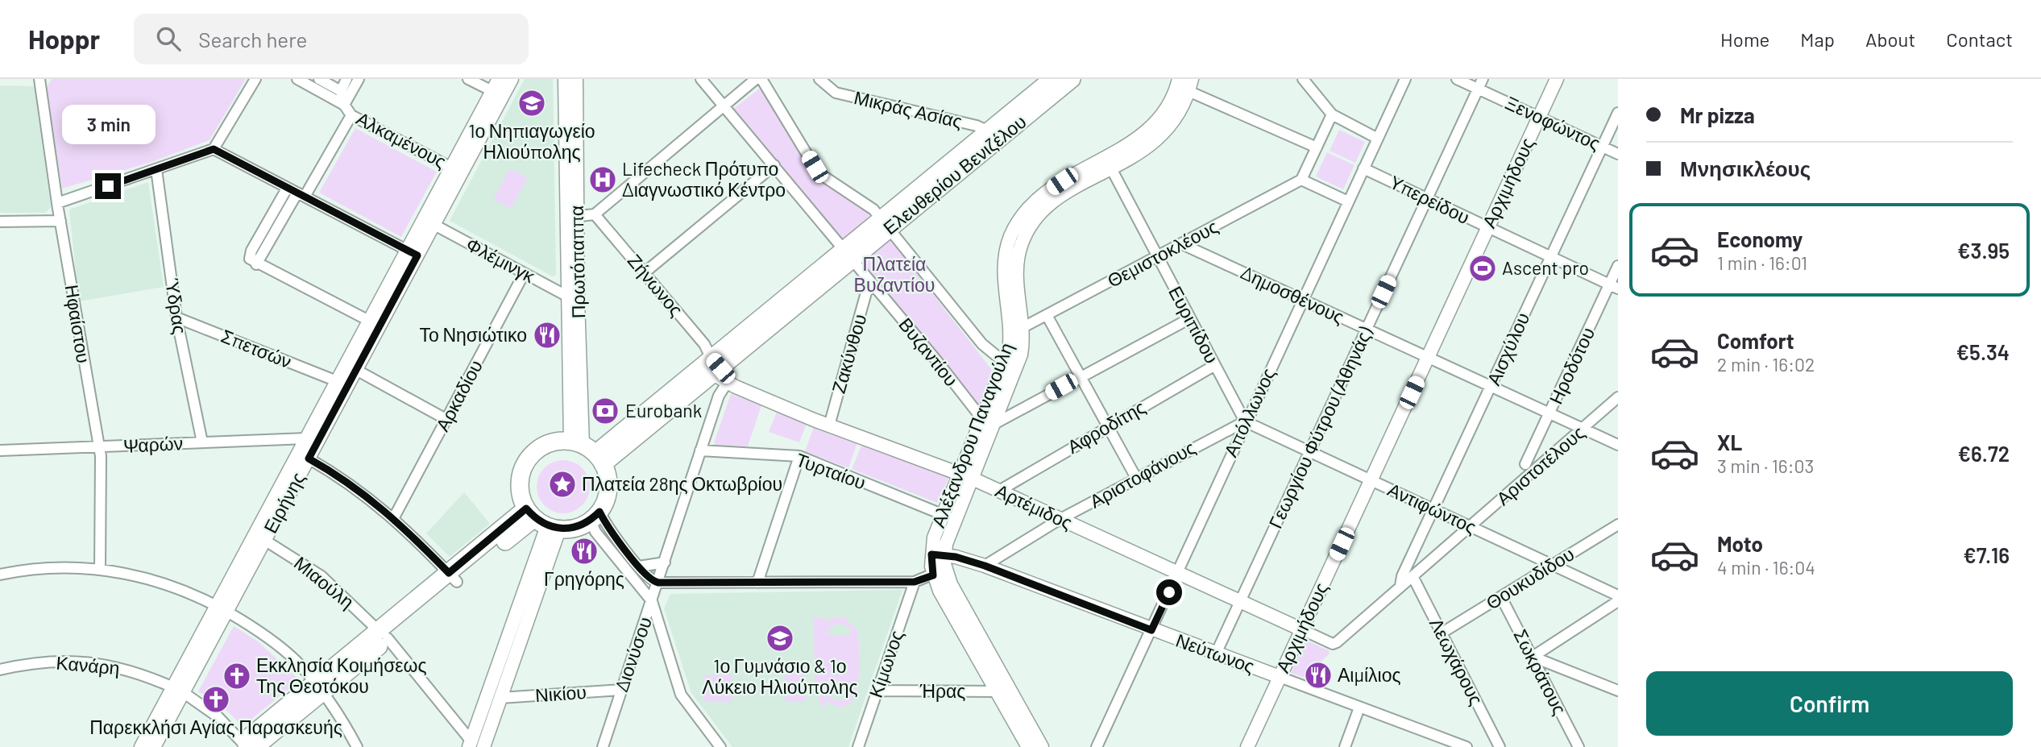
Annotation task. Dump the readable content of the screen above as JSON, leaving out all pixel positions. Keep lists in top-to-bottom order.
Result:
{
  "streets": {
    "main road": ["Ελευθερίου Βενιζέλου"],
    "street": [
      "Μικράς Ασίας",
      "Ξενοφώντος",
      "Αλκαμένους",
      "Αρχιμήδους",
      "Υπερείδου",
      "Θεμιστοκλέους",
      "Φλέμινγκ",
      "Πρωτόπαππα",
      "Ζήνωνος",
      "Δημοσθένους",
      "Ύδρας",
      "Ηφαίστου",
      "Ευριπίδου",
      "Σπετσών",
      "Αισχύλου",
      "Βυζαντίου",
      "Ζακύνθου",
      "Ηροδότου",
      "Αρκαδίου",
      "Απόλλωνος",
      "Αφροδίτης",
      "Γεωργίου Φύτρου (Αθηνάς)",
      "Αλέξανδρου Παναγούλη",
      "Ψαρών",
      "Αριστοτέλους",
      "Τυρταίου",
      "Αριστοφάνους",
      "Ειρήνης",
      "Αρτέμιδος",
      "Αντιφώντος",
      "Θουκυδίδου",
      "Μιαούλη",
      "Νεύτωνος",
      "Διονύσου",
      "Λεωχάρους",
      "Κίμωνος",
      "Κανάρη",
      "Σωκράτους",
      "Ήρας",
      "Νικίου"
    ]
  },
  "crossings": [
    ["Μικράς Ασίας", "Ελευθερίου Βενιζέλου"],
    ["Ξενοφώντος", "Αρχιμήδους"],
    ["Ξενοφώντος", "Αισχύλου"],
    ["Ξενοφώντος", "Γεωργίου Φύτρου (Αθηνάς)"],
    ["Αλκαμένους", "Ειρήνης"],
    ["Ελευθερίου Βενιζέλου", "Πρωτόπαππα"],
    ["Ελευθερίου Βενιζέλου", "Ζήνωνος"],
    ["Ελευθερίου Βενιζέλου", "Βυζαντίου"],
    ["Ελευθερίου Βενιζέλου", "Αρτέμιδος"],
    ["Ελευθερίου Βενιζέλου", "Διονύσου"],
    ["Αρχιμήδους", "Υπερείδου"],
    ["Αρχιμήδους", "Δημοσθένους"],
    ["Αρχιμήδους", "Αρτέμιδος"],
    ["Αρχιμήδους", "Αντιφώντος"],
    ["Αρχιμήδους", "Νεύτωνος"],
    ["Υπερείδου", "Αισχύλου"],
    ["Υπερείδου", "Ηροδότου"],
    ["Υπερείδου", "Απόλλωνος"],
    ["Υπερείδου", "Γεωργίου Φύτρου (Αθηνάς)"],
    ["Θεμιστοκλέους", "Δημοσθένους"],
    ["Θεμιστοκλέους", "Ευριπίδου"],
    ["Θεμιστοκλέους", "Αλέξανδρου Παναγούλη"],
    ["Φλέμινγκ", "Πρωτόπαππα"],
    ["Φλέμινγκ", "Αρκαδίου"],
    ["Φλέμινγκ", "Ειρήνης"],
    ["Ζήνωνος", "Αρτέμιδος"],
    ["Ζήνωνος", "Διονύσου"],
    ["Δημοσθένους", "Αισχύλου"],
    ["Δημοσθένους", "Ηροδότου"],
    ["Δημοσθένους", "Απόλλωνος"],
    ["Δημοσθένους", "Γεωργίου Φύτρου (Αθηνάς)"],
    ["Δημοσθένους", "Αριστοτέλους"],
    ["Ύδρας", "Σπετσών"],
    ["Ύδρας", "Ψαρών"],
    ["Ηφαίστου", "Ψαρών"],
    ["Ευριπίδου", "Απόλλωνος"],
    ["Ευριπίδου", "Αφροδίτης"],
    ["Ευριπίδου", "Αλέξανδρου Παναγούλη"],
    ["Ευριπίδου", "Αριστοφάνους"],
    ["Ευριπίδου", "Αντιφώντος"],
    ["Σπετσών", "Ειρήνης"],
    ["Αισχύλου", "Αριστοτέλους"],
    ["Αισχύλου", "Αντιφώντος"],
    ["Βυζαντίου", "Ζακύνθου"],
    ["Βυζαντίου", "Αλέξανδρου Παναγούλη"],
    ["Ζακύνθου", "Αρτέμιδος"],
    ["Απόλλωνος", "Αριστοφάνους"],
    ["Απόλλωνος", "Αρτέμιδος"],
    ["Απόλλωνος", "Αντιφώντος"],
    ["Απόλλωνος", "Νεύτωνος"],
    ["Αφροδίτης", "Αρτέμιδος"],
    ["Γεωργίου Φύτρου (Αθηνάς)", "Αρτέμιδος"],
    ["Γεωργίου Φύτρου (Αθηνάς)", "Αντιφώντος"],
    ["Γεωργίου Φύτρου (Αθηνάς)", "Νεύτωνος"],
    ["Αλέξανδρου Παναγούλη", "Τυρταίου"],
    ["Αλέξανδρου Παναγούλη", "Αρτέμιδος"],
    ["Αλέξανδρου Παναγούλη", "Νεύτωνος"],
    ["Αλέξανδρου Παναγούλη", "Ήρας"],
    ["Ψαρών", "Ειρήνης"],
    ["Αριστοτέλους", "Αρτέμιδος"],
    ["Αριστοτέλους", "Αντιφώντος"],
    ["Αριστοτέλους", "Λεωχάρους"],
    ["Τυρταίου", "Διονύσου"],
    ["Αριστοφάνους", "Αρτέμιδος"],
    ["Αριστοφάνους", "Αντιφώντος"],
    ["Αριστοφάνους", "Νεύτωνος"],
    ["Ειρήνης", "Μιαούλη"],
    ["Ειρήνης", "Κανάρη"],
    ["Αρτέμιδος", "Διονύσου"],
    ["Αντιφώντος", "Θουκυδίδου"],
    ["Θουκυδίδου", "Λεωχάρους"],
    ["Θουκυδίδου", "Σωκράτους"],
    ["Διονύσου", "Νικίου"],
    ["Κίμωνος", "Ήρας"]
  ],
  "parks": ["Πλατεία Βυζαντίου"],
  "places": {
    "school or university": ["1ο Νηπιαγωγείο Ηλιούπολης", "1ο Γυμνάσιο & 1ο Λύκειο Ηλιούπολης"],
    "hospital": ["Lifecheck Πρότυπο Διαγνωστικό Κέντρο"],
    "sports": ["Ascent pro"],
    "restaurant": ["Το Νησιώτικο", "Γρηγόρης", "Αιμίλιος"],
    "bank": ["Eurobank"],
    "place": ["Πλατεία 28ης Οκτωβρίου"],
    "church": ["Εκκλησία Κοιμήσεως Της Θεοτόκου", "Παρεκκλήσι Αγίας Παρασκευής"]
  },
  "page": {
    "header": "Hoppr",
    "search": "Search here",
    "nav": [
      "Home",
      "Map",
      "About",
      "Contact"
    ],
    "banner": ["Mr pizza", "Μνησικλέους"],
    "bubble": "3 min",
    "list": [
      {
        "name": "Economy",
        "note": "1 min · 16:01",
        "value": "€3.95"
      },
      {
        "name": "Comfort",
        "note": "2 min · 16:02",
        "value": "€5.34"
      },
      {
        "name": "XL",
        "note": "3 min · 16:03",
        "value": "€6.72"
      },
      {
        "name": "Moto",
        "note": "4 min · 16:04",
        "value": "€7.16"
      }
    ],
    "buttons": "Confirm"
  }
}
